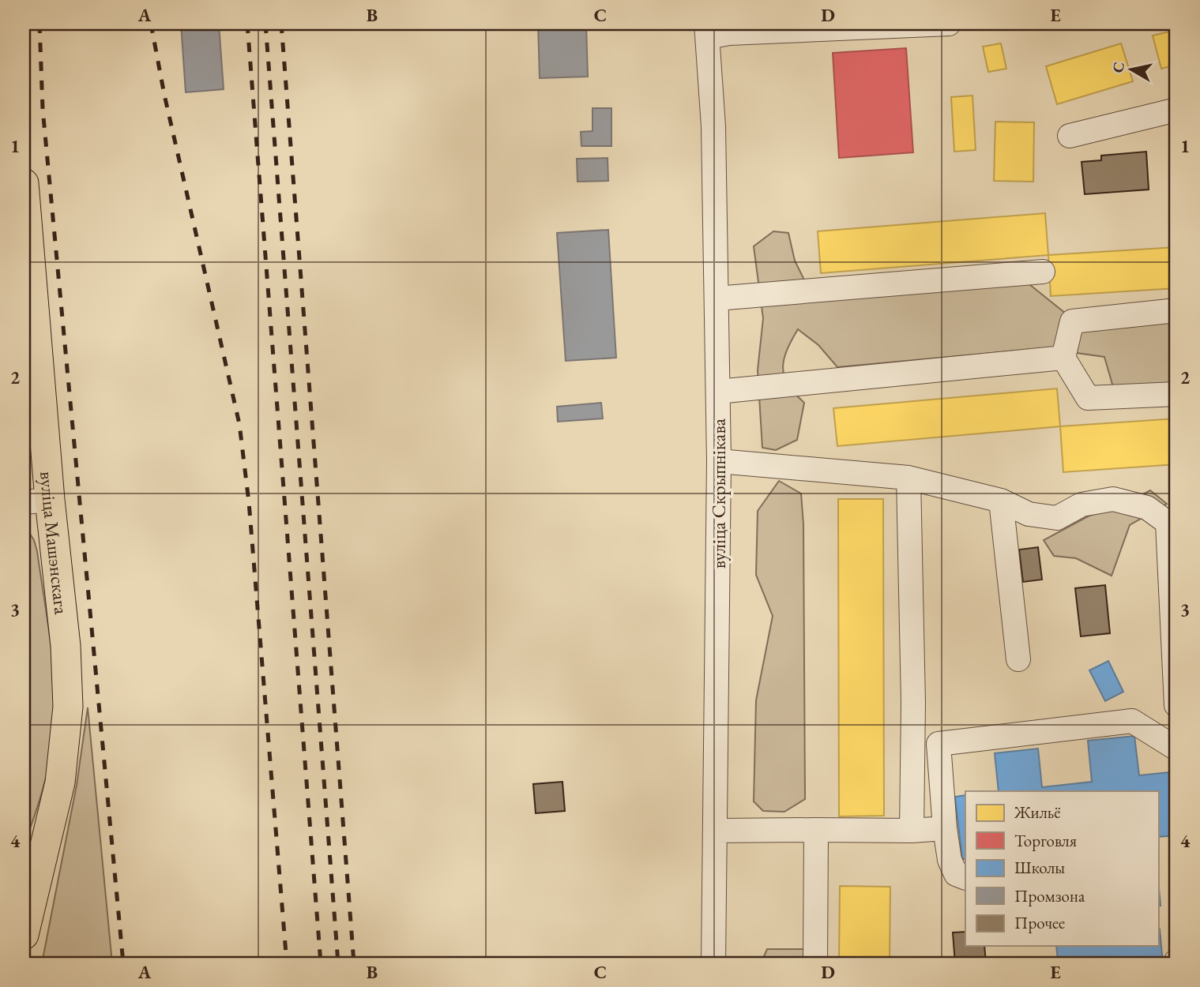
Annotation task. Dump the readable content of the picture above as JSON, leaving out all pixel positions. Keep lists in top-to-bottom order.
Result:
{
  "streets": {
    "main road": ["вуліца Машэнскага"],
    "street": ["вуліца Скрыпнікава"]
  },
  "legend": [
    "Жильё",
    "Торговля",
    "Школы",
    "Промзона",
    "Прочее"
  ],
  "north": "left",
  "grid": {
    "columns": [
      "A",
      "B",
      "C",
      "D",
      "E"
    ],
    "rows": [
      "1",
      "2",
      "3",
      "4"
    ]
  }
}
